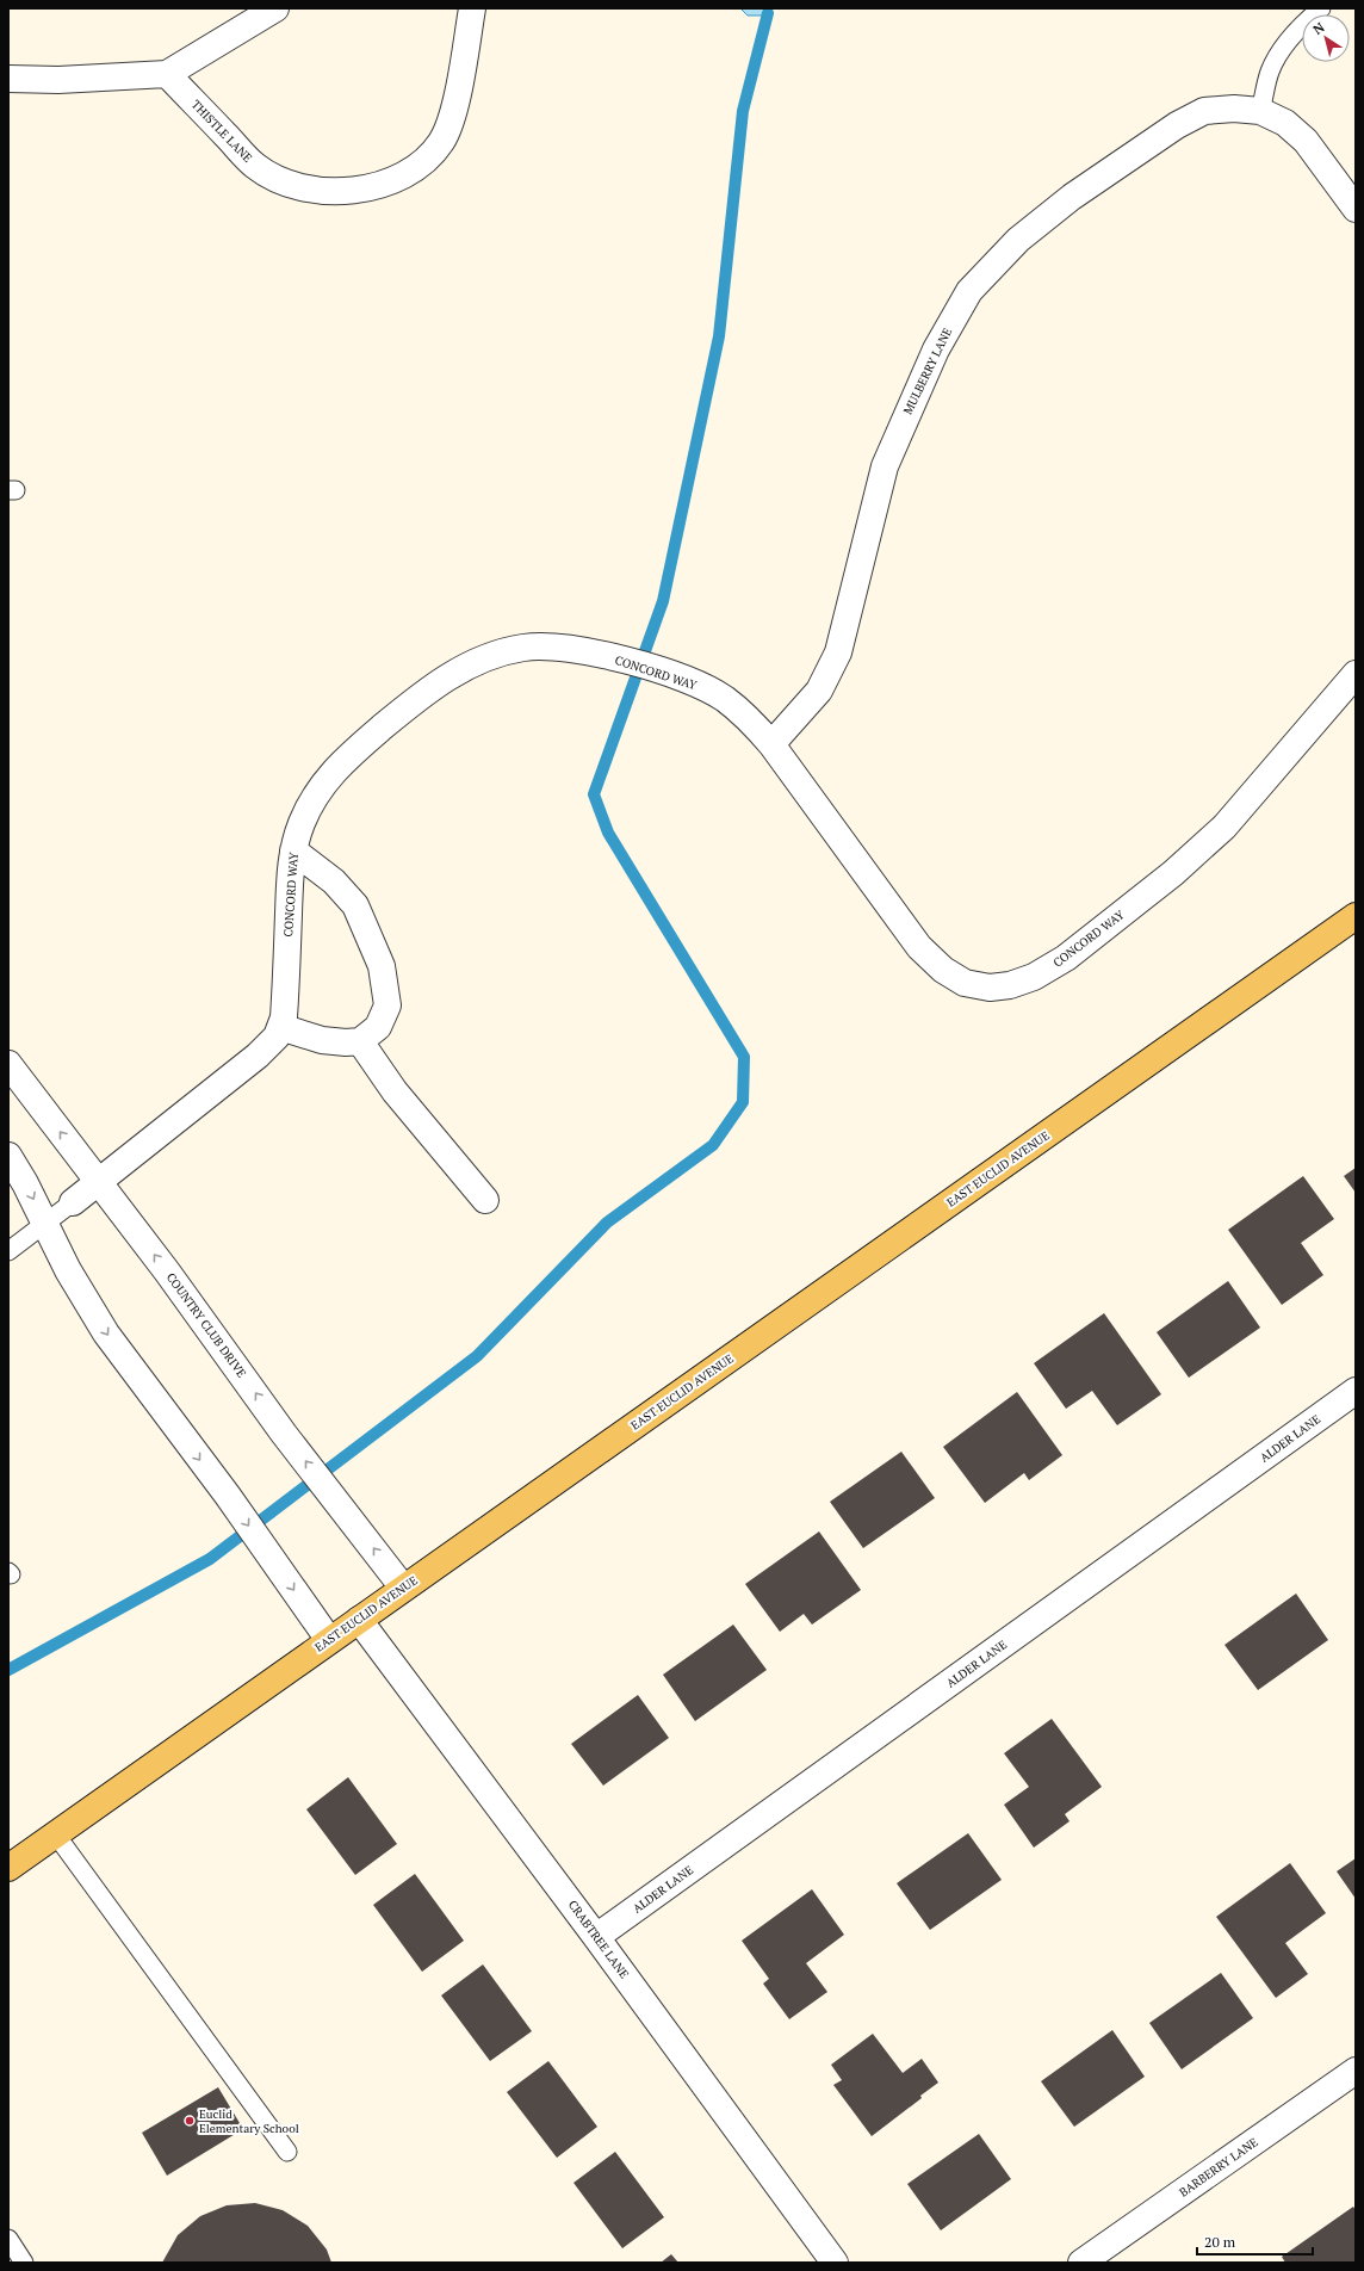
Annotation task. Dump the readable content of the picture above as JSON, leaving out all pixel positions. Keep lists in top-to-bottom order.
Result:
{
  "streets": {
    "main road": ["EAST EUCLID AVENUE"],
    "street": [
      "THISTLE LANE",
      "MULBERRY LANE",
      "CONCORD WAY",
      "COUNTRY CLUB DRIVE",
      "ALDER LANE",
      "CRABTREE LANE",
      "BARBERRY LANE"
    ]
  },
  "crossings": [
    ["MULBERRY LANE", "CONCORD WAY"],
    ["CONCORD WAY", "COUNTRY CLUB DRIVE"],
    ["EAST EUCLID AVENUE", "COUNTRY CLUB DRIVE"],
    ["EAST EUCLID AVENUE", "CRABTREE LANE"],
    ["ALDER LANE", "CRABTREE LANE"]
  ],
  "places": ["Euclid Elementary School"],
  "scale_bar": "20 m",
  "north": "top left"
}
